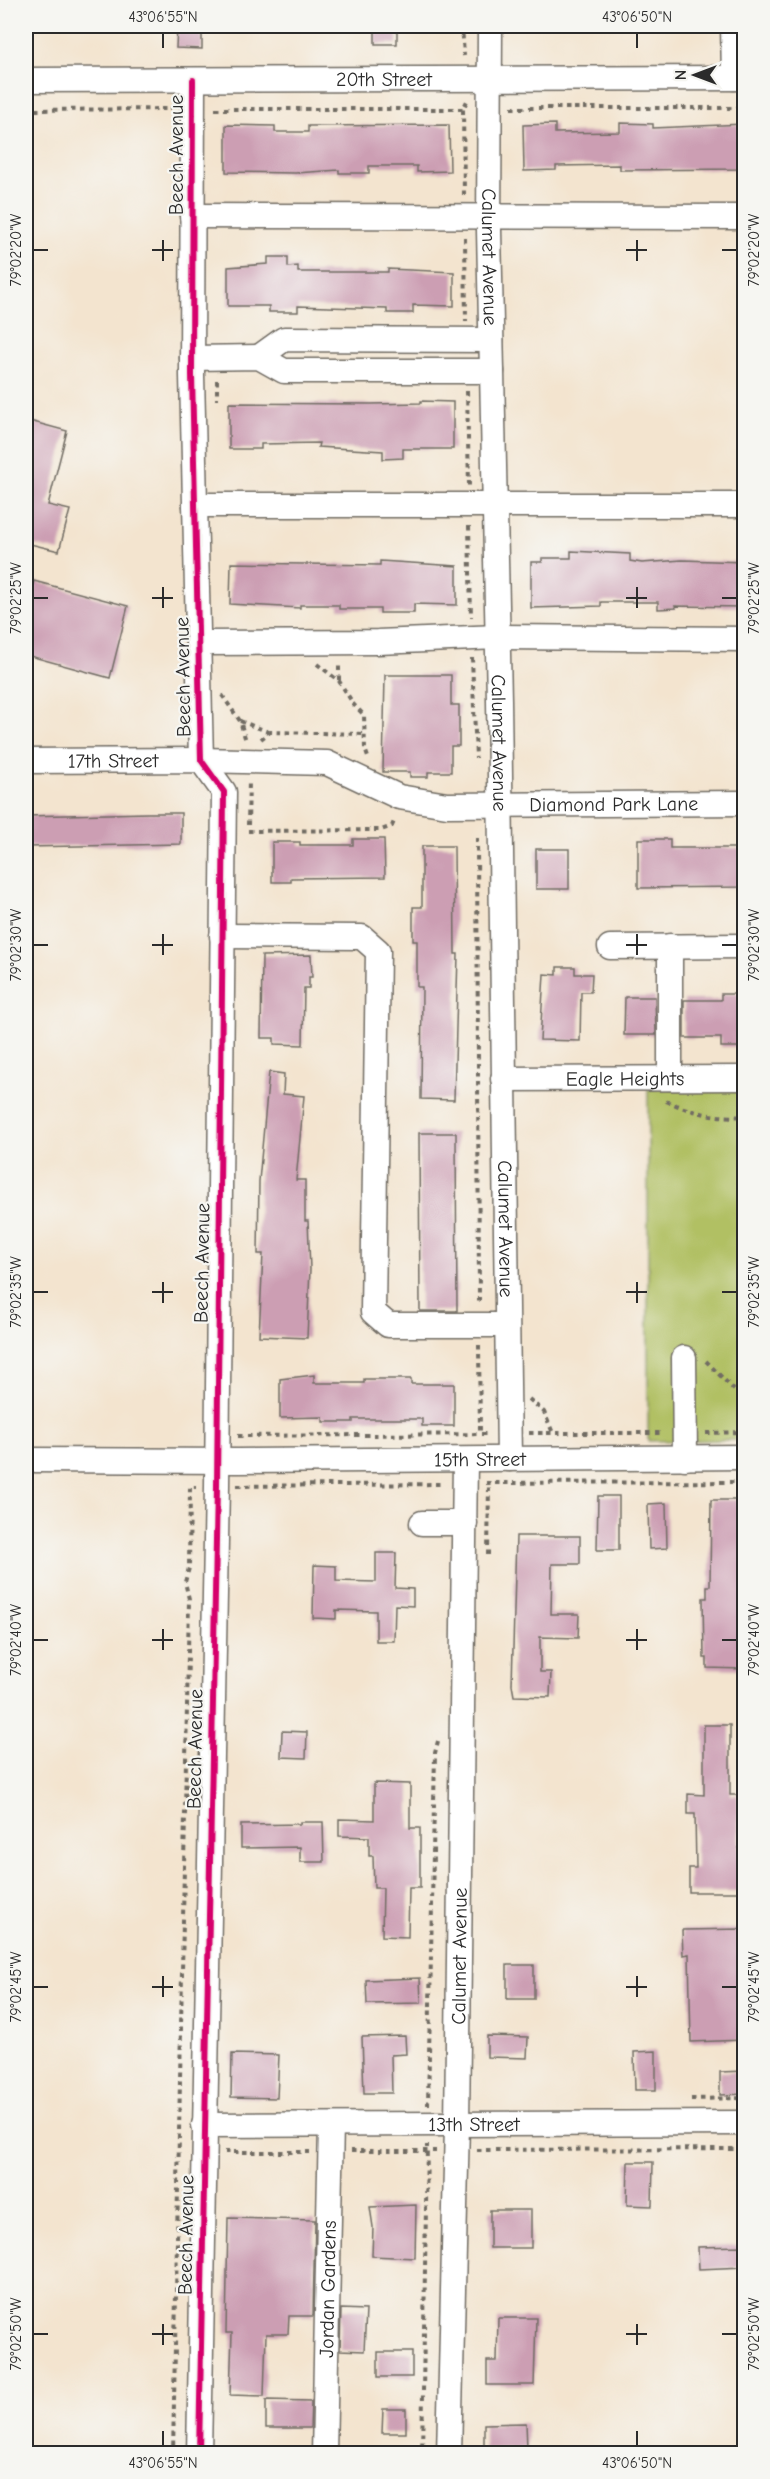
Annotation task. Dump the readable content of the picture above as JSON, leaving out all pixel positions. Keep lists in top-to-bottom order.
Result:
{
  "streets": {
    "street": [
      "20th Street",
      "Beech Avenue",
      "Calumet Avenue",
      "17th Street",
      "Diamond Park Lane",
      "Eagle Heights",
      "15th Street",
      "13th Street",
      "Jordan Gardens"
    ]
  },
  "crossings": [
    ["20th Street", "Beech Avenue"],
    ["20th Street", "Calumet Avenue"],
    ["Beech Avenue", "17th Street"],
    ["Beech Avenue", "Diamond Park Lane"],
    ["Beech Avenue", "15th Street"],
    ["Beech Avenue", "13th Street"],
    ["Calumet Avenue", "Diamond Park Lane"],
    ["Calumet Avenue", "Eagle Heights"],
    ["Calumet Avenue", "15th Street"],
    ["Calumet Avenue", "13th Street"],
    ["17th Street", "Diamond Park Lane"],
    ["13th Street", "Jordan Gardens"]
  ],
  "north": "left",
  "coordinates": [
    "43°06'55\"N",
    "43°06'50\"N",
    "79°02'20\"W",
    "79°02'25\"W",
    "79°02'30\"W",
    "79°02'35\"W",
    "79°02'40\"W",
    "79°02'45\"W",
    "79°02'50\"W"
  ]
}
